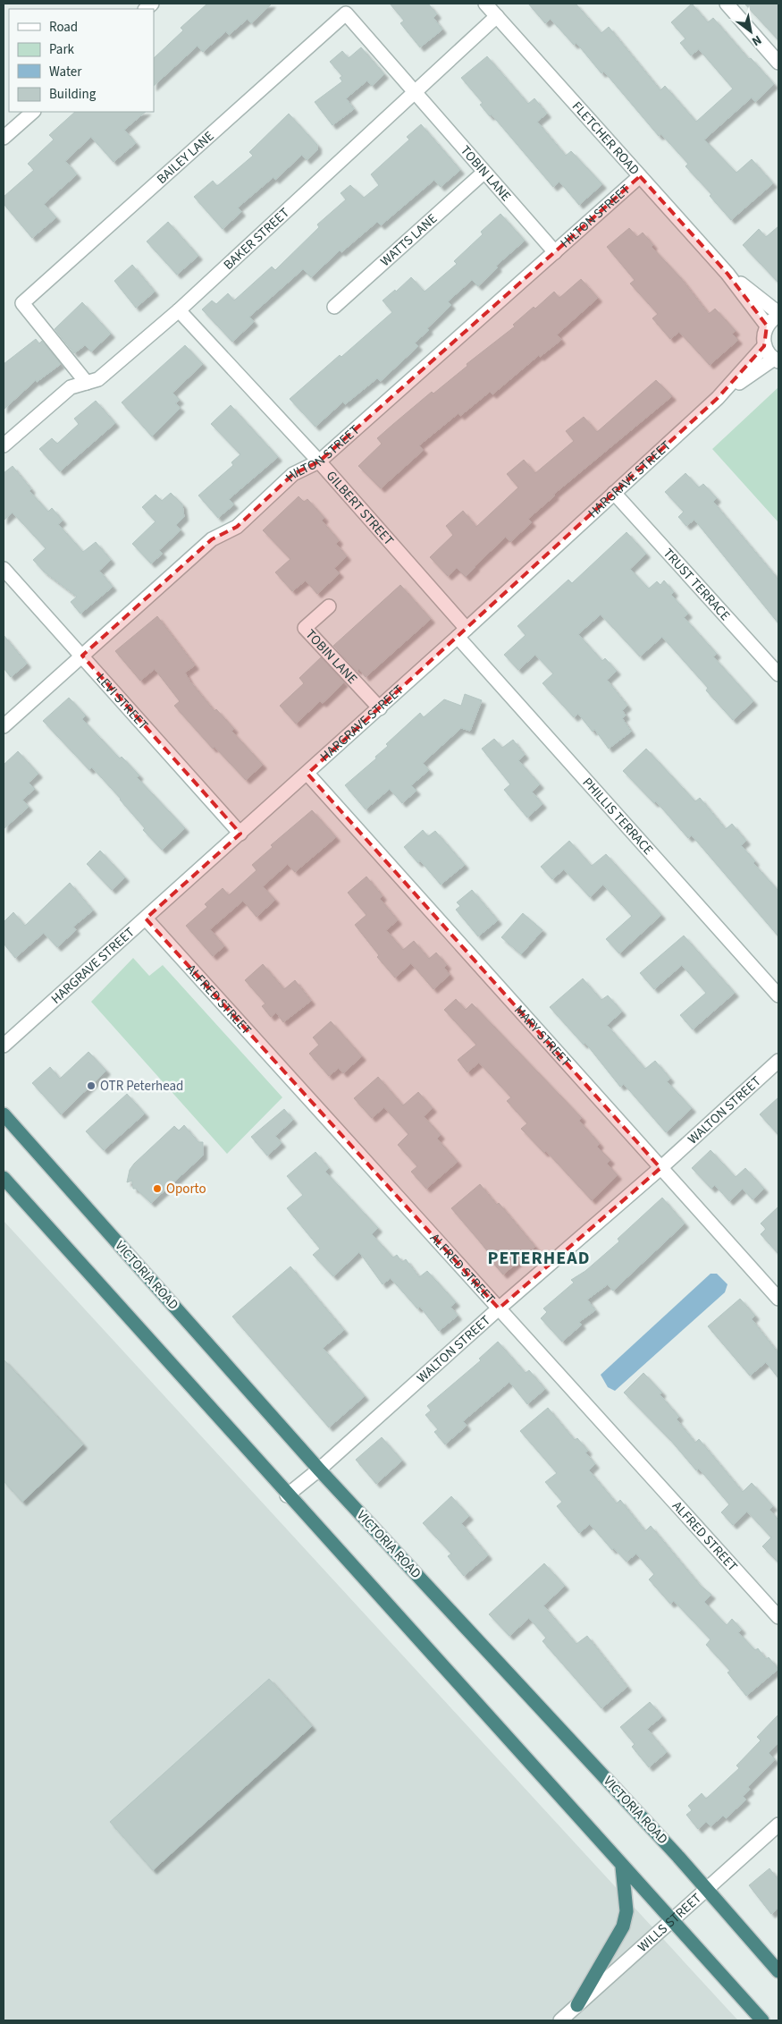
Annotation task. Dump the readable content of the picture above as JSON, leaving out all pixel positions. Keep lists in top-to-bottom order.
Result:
{
  "streets": {
    "highway": ["VICTORIA ROAD"],
    "street": [
      "FLETCHER ROAD",
      "BAILEY LANE",
      "TOBIN LANE",
      "HILTON STREET",
      "BAKER STREET",
      "WATTS LANE",
      "HARGRAVE STREET",
      "GILBERT STREET",
      "TRUST TERRACE",
      "LEVI STREET",
      "PHILLIS TERRACE",
      "ALFRED STREET",
      "MARY STREET",
      "WALTON STREET",
      "WILLS STREET"
    ]
  },
  "crossings": [
    ["FLETCHER ROAD", "HILTON STREET"],
    ["FLETCHER ROAD", "BAKER STREET"],
    ["BAILEY LANE", "TOBIN LANE"],
    ["BAILEY LANE", "BAKER STREET"],
    ["TOBIN LANE", "HILTON STREET"],
    ["TOBIN LANE", "BAKER STREET"],
    ["TOBIN LANE", "WATTS LANE"],
    ["TOBIN LANE", "HARGRAVE STREET"],
    ["HILTON STREET", "GILBERT STREET"],
    ["HILTON STREET", "LEVI STREET"],
    ["BAKER STREET", "GILBERT STREET"],
    ["HARGRAVE STREET", "GILBERT STREET"],
    ["HARGRAVE STREET", "TRUST TERRACE"],
    ["HARGRAVE STREET", "LEVI STREET"],
    ["HARGRAVE STREET", "PHILLIS TERRACE"],
    ["HARGRAVE STREET", "ALFRED STREET"],
    ["HARGRAVE STREET", "MARY STREET"],
    ["GILBERT STREET", "PHILLIS TERRACE"],
    ["ALFRED STREET", "WALTON STREET"],
    ["MARY STREET", "WALTON STREET"],
    ["WALTON STREET", "VICTORIA ROAD"],
    ["VICTORIA ROAD", "WILLS STREET"]
  ],
  "districts": ["PETERHEAD"],
  "places": ["OTR Peterhead", "Oporto"],
  "legend": [
    "Road",
    "Park",
    "Water",
    "Building"
  ],
  "north": "bottom right"
}
